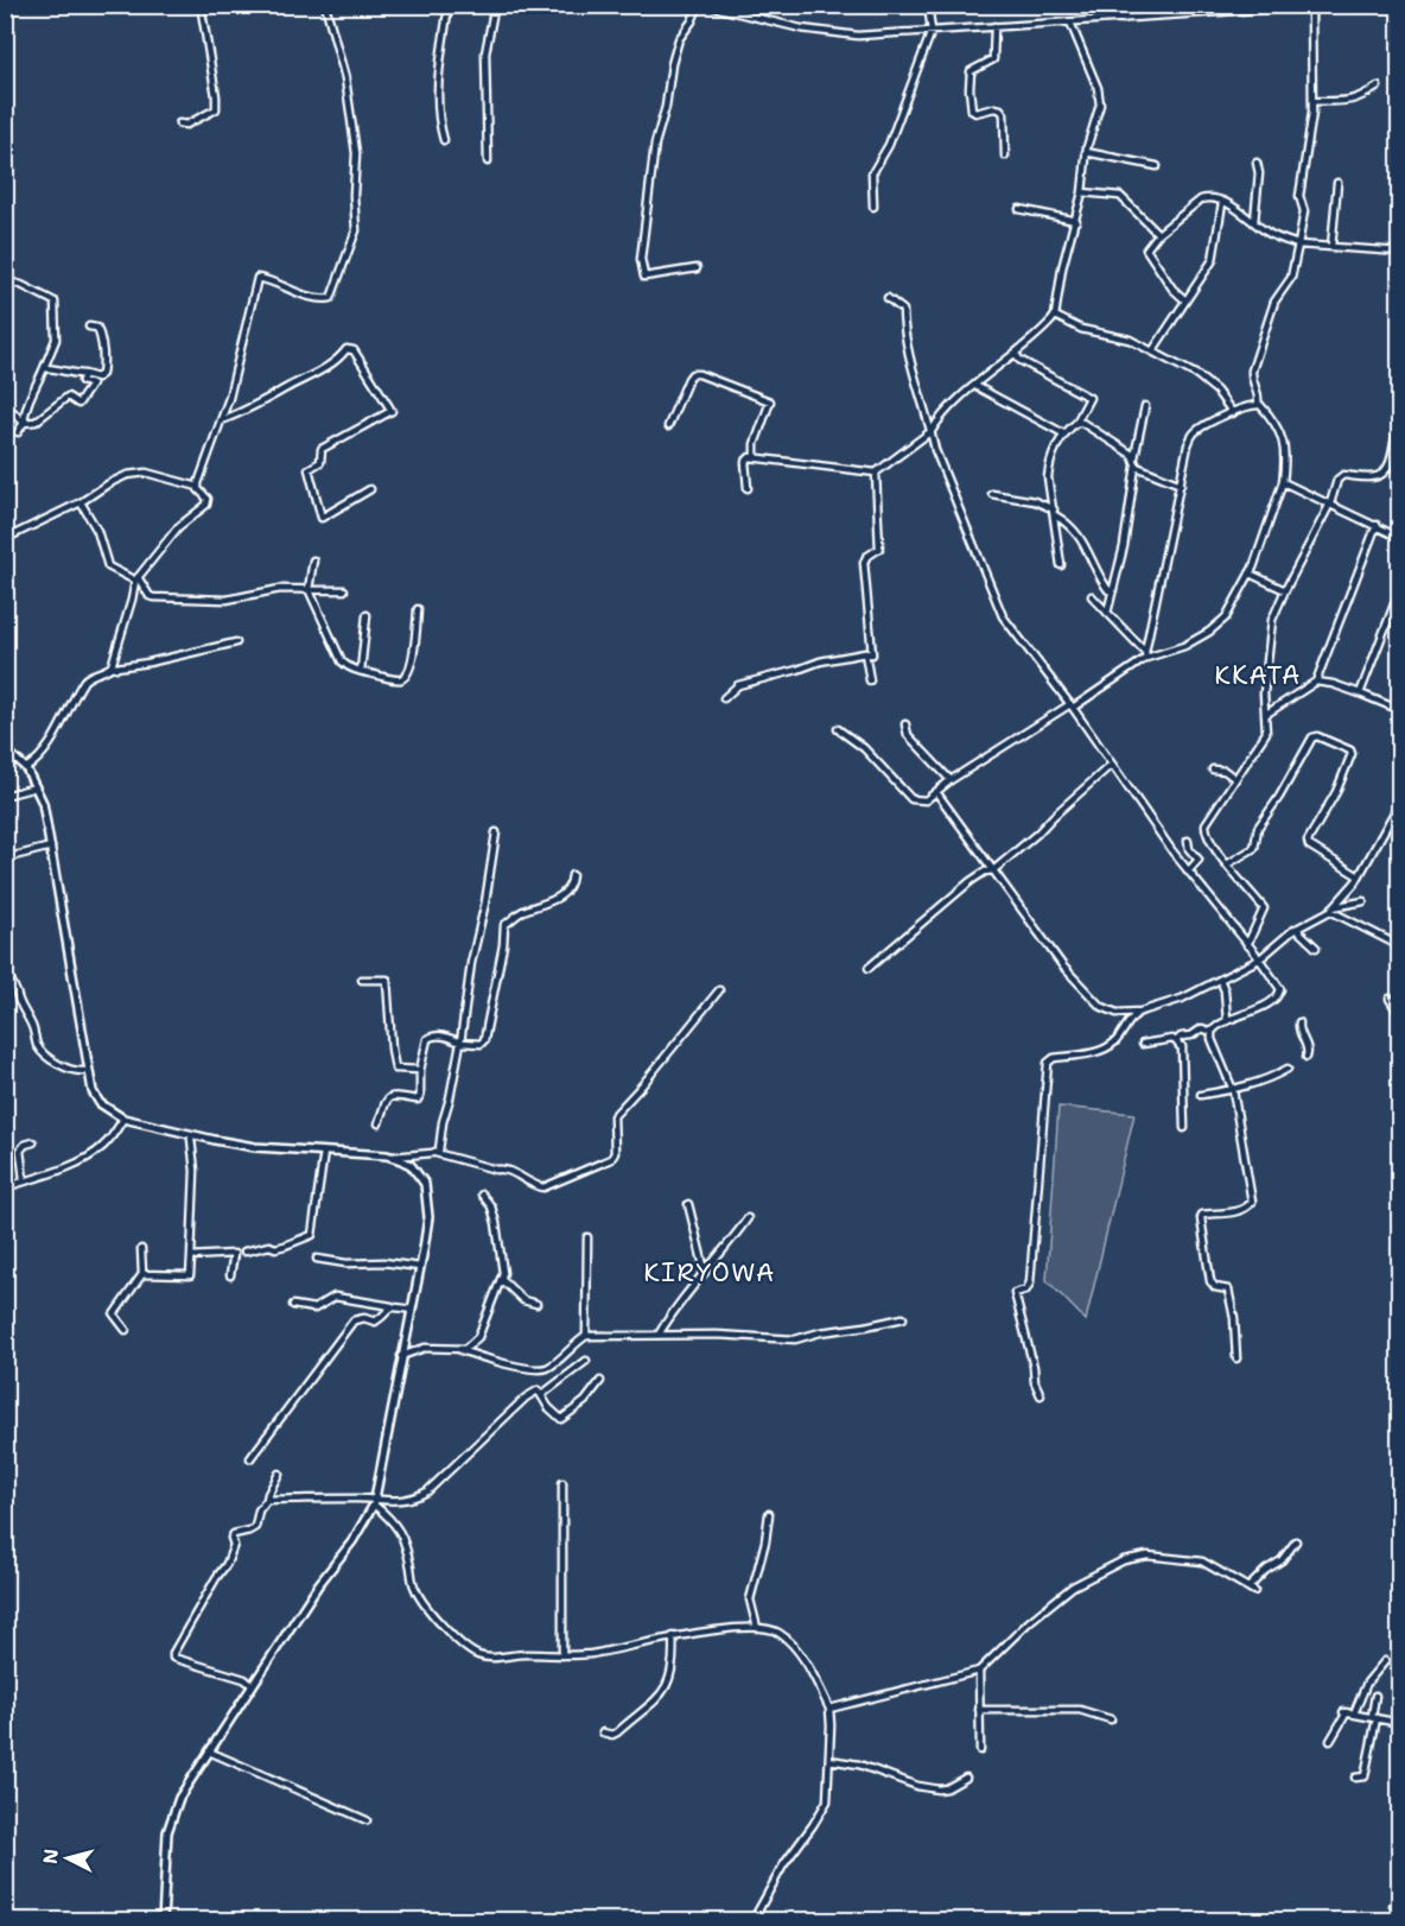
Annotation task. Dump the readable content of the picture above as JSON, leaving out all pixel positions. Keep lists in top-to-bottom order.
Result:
{
  "districts": ["KKATA", "KIRYOWA"],
  "north": "left"
}
